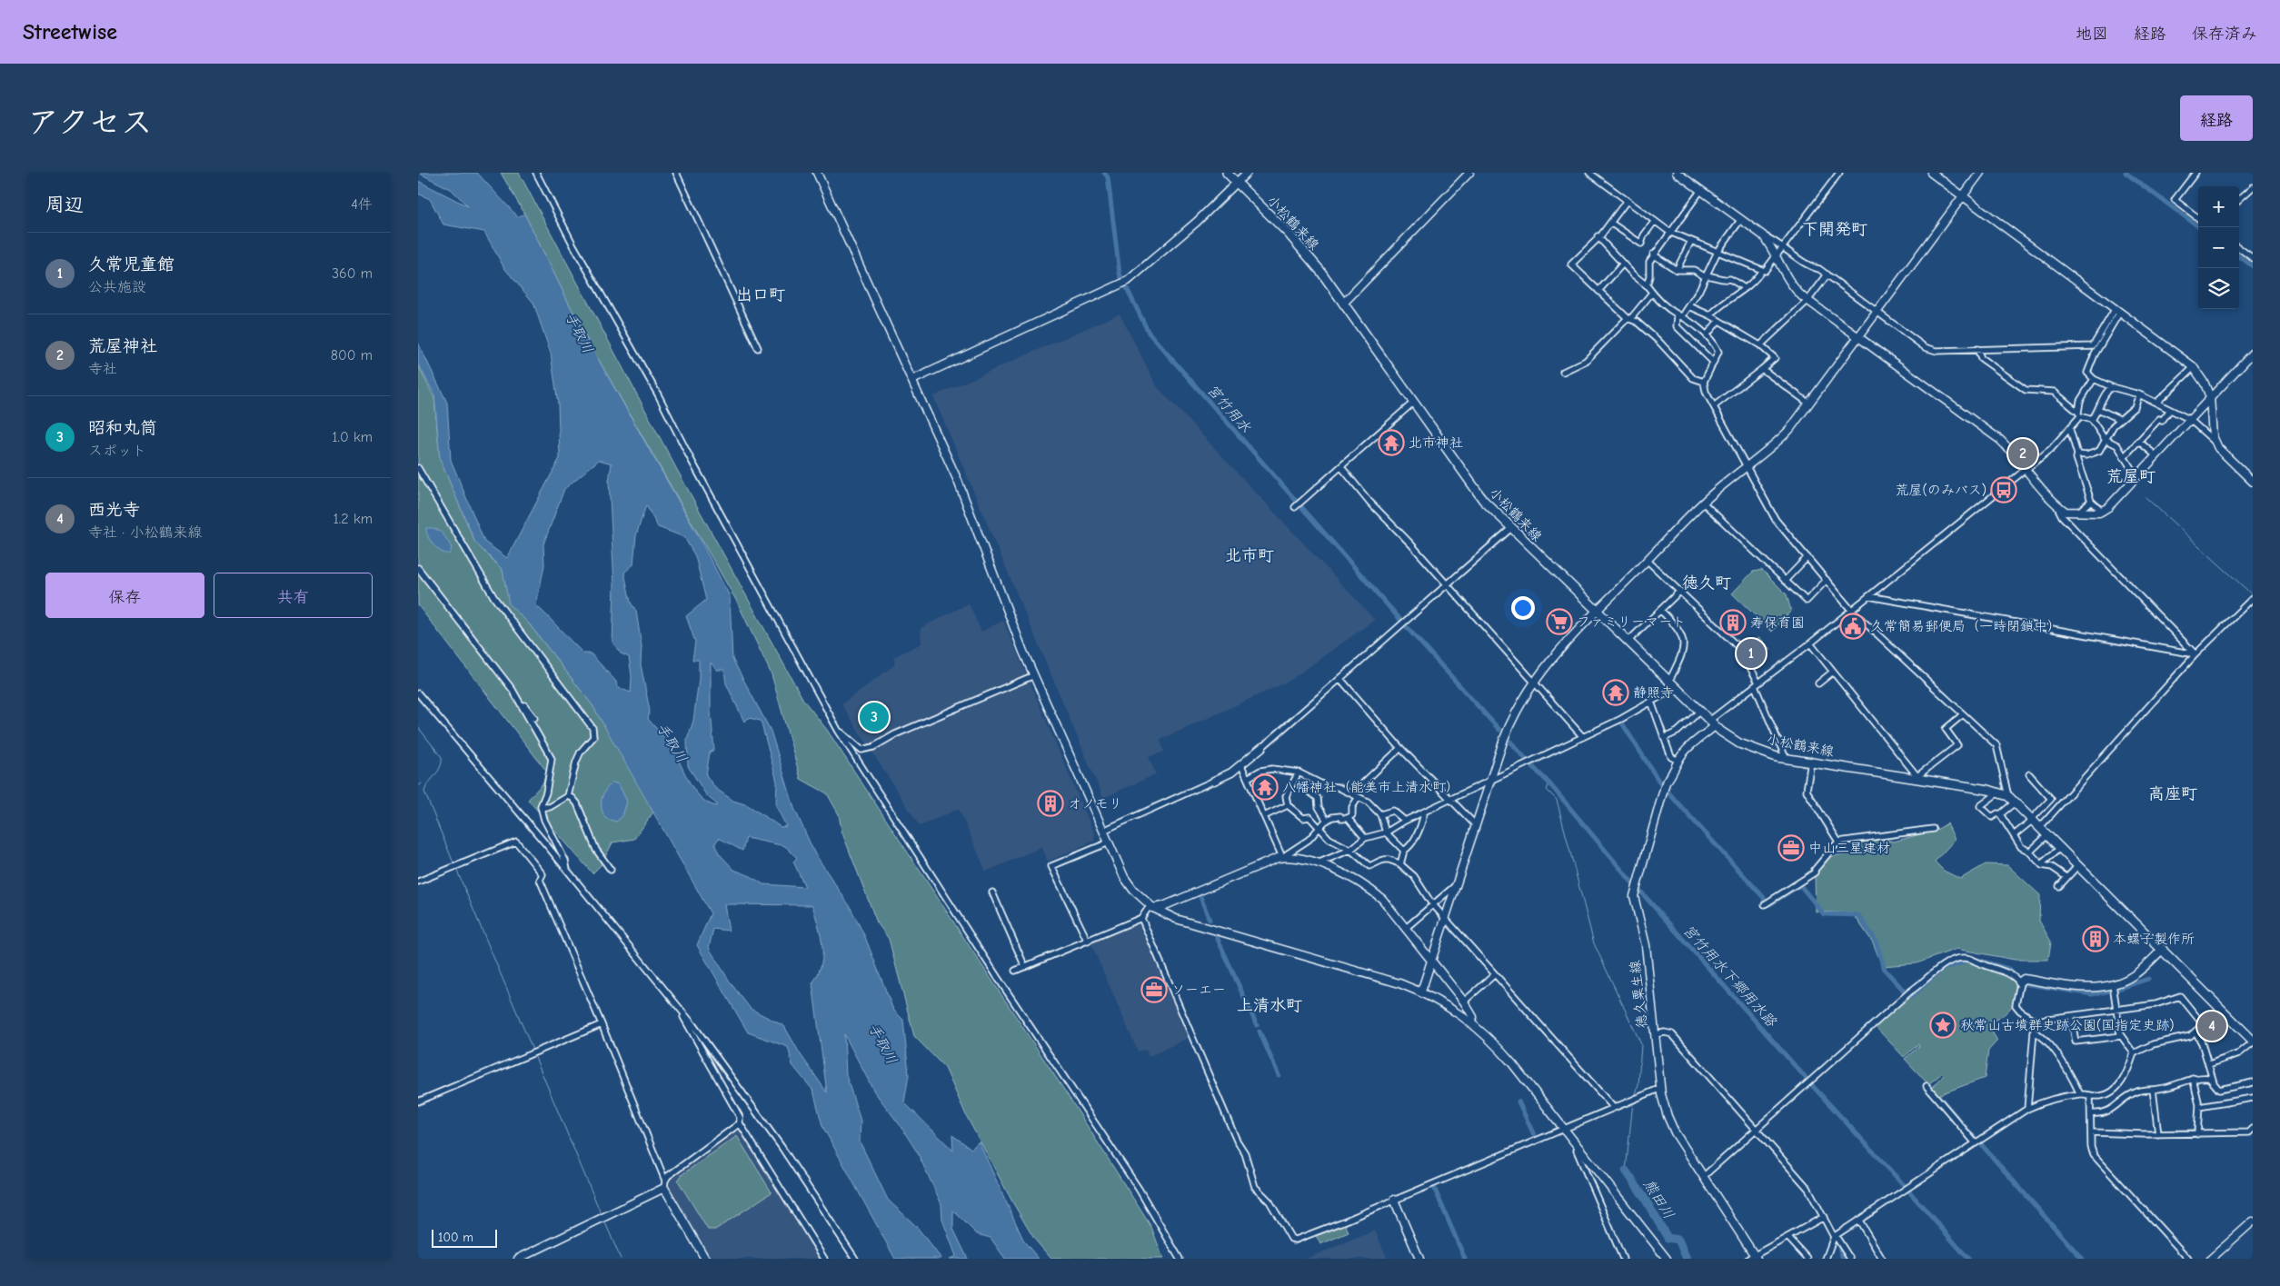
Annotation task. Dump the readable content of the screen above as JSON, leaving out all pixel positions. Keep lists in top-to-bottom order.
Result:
{
  "streets": {
    "main road": ["小松鶴来線"],
    "street": ["徳久粟生線"]
  },
  "crossings": [
    ["小松鶴来線", "徳久粟生線"]
  ],
  "districts": [
    "下開発町",
    "出口町",
    "荒屋町",
    "北市町",
    "徳久町",
    "高座町",
    "上清水町"
  ],
  "water": [
    "手取川",
    "宮竹用水",
    "宮竹用水下郷用水路",
    "熊田川"
  ],
  "places": {
    "temple": ["北市神社", "静照寺", "八幡神社（能美市上清水町）"],
    "bus stop": ["荒屋(のみバス)"],
    "supermarket": ["ファミリーマート"],
    "building": ["寿保育園", "オノモリ", "本螺子製作所"],
    "public building": ["久常簡易郵便局（一時閉鎖中）"],
    "office": ["中山三星建材", "ソーエー"],
    "place": ["秋常山古墳群史跡公園(国指定史跡)"]
  },
  "scale_bar": "100 m",
  "page": {
    "header": "Streetwise",
    "nav": ["地図", "経路", "保存済み"],
    "title": "アクセス",
    "buttons": [
      "経路",
      ["保存", "共有"]
    ],
    "heading": ["周辺", "4件"],
    "map_buttons": ["+", "−"],
    "list": [
      {
        "mark": "1",
        "name": "久常児童館",
        "note": "公共施設",
        "value": "360 m"
      },
      {
        "mark": "2",
        "name": "荒屋神社",
        "note": "寺社",
        "value": "800 m"
      },
      {
        "mark": "3",
        "name": "昭和丸筒",
        "note": "スポット",
        "value": "1.0 km"
      },
      {
        "mark": "4",
        "name": "西光寺",
        "note": "寺社 · 小松鶴来線",
        "value": "1.2 km"
      }
    ],
    "pins": [
      "2",
      "1",
      "3",
      "4"
    ],
    "scale": "100 m"
  }
}
